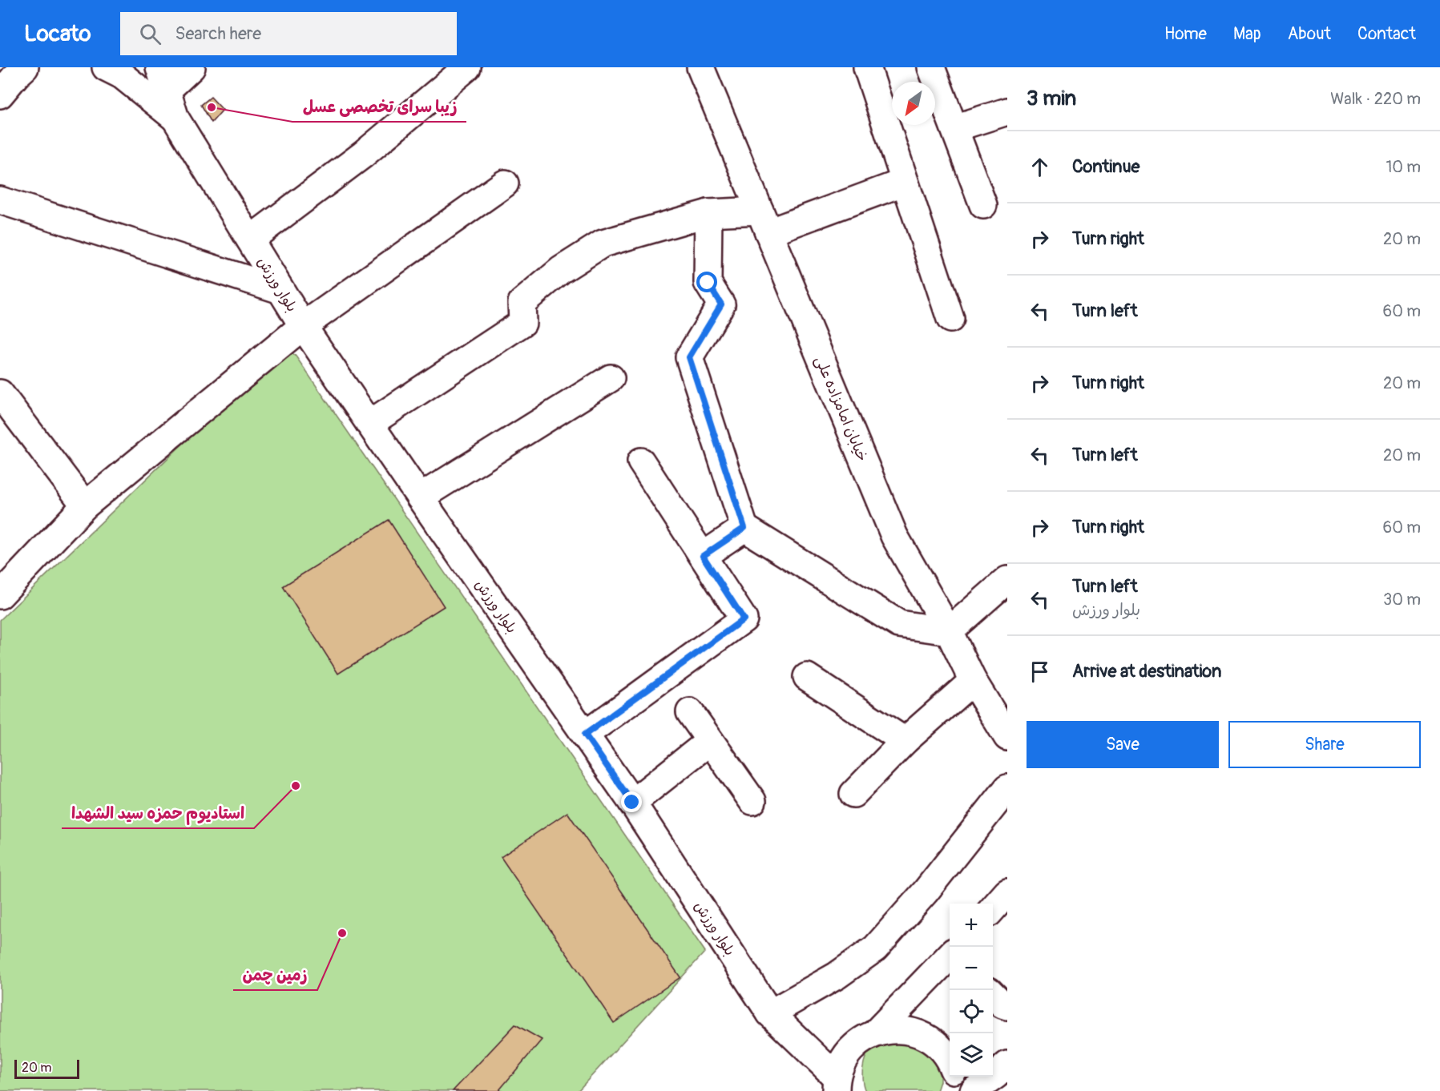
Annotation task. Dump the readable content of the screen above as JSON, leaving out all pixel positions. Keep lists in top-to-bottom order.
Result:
{
  "streets": {
    "street": ["بلوار ورزش", "خیابان امامزاده علی"]
  },
  "places": ["زیبا سرای تخصصی عسل", "استادیوم حمزه سید الشهدا", "زمین چمن"],
  "scale_bar": "20 m",
  "north": "bottom left",
  "page": {
    "header": "Locato",
    "search": "Search here",
    "nav": [
      "Home",
      "Map",
      "About",
      "Contact"
    ],
    "heading": ["3 min", "Walk · 220 m"],
    "list": [
      ["Continue", "10 m"],
      ["Turn right", "20 m"],
      ["Turn left", "60 m"],
      ["Turn right", "20 m"],
      ["Turn left", "20 m"],
      ["Turn right", "60 m"],
      ["Turn left", "بلوار ورزش", "30 m"],
      "Arrive at destination"
    ],
    "buttons": ["Save", "Share"],
    "map_buttons": ["+", "−"],
    "scale": "20 m"
  }
}
